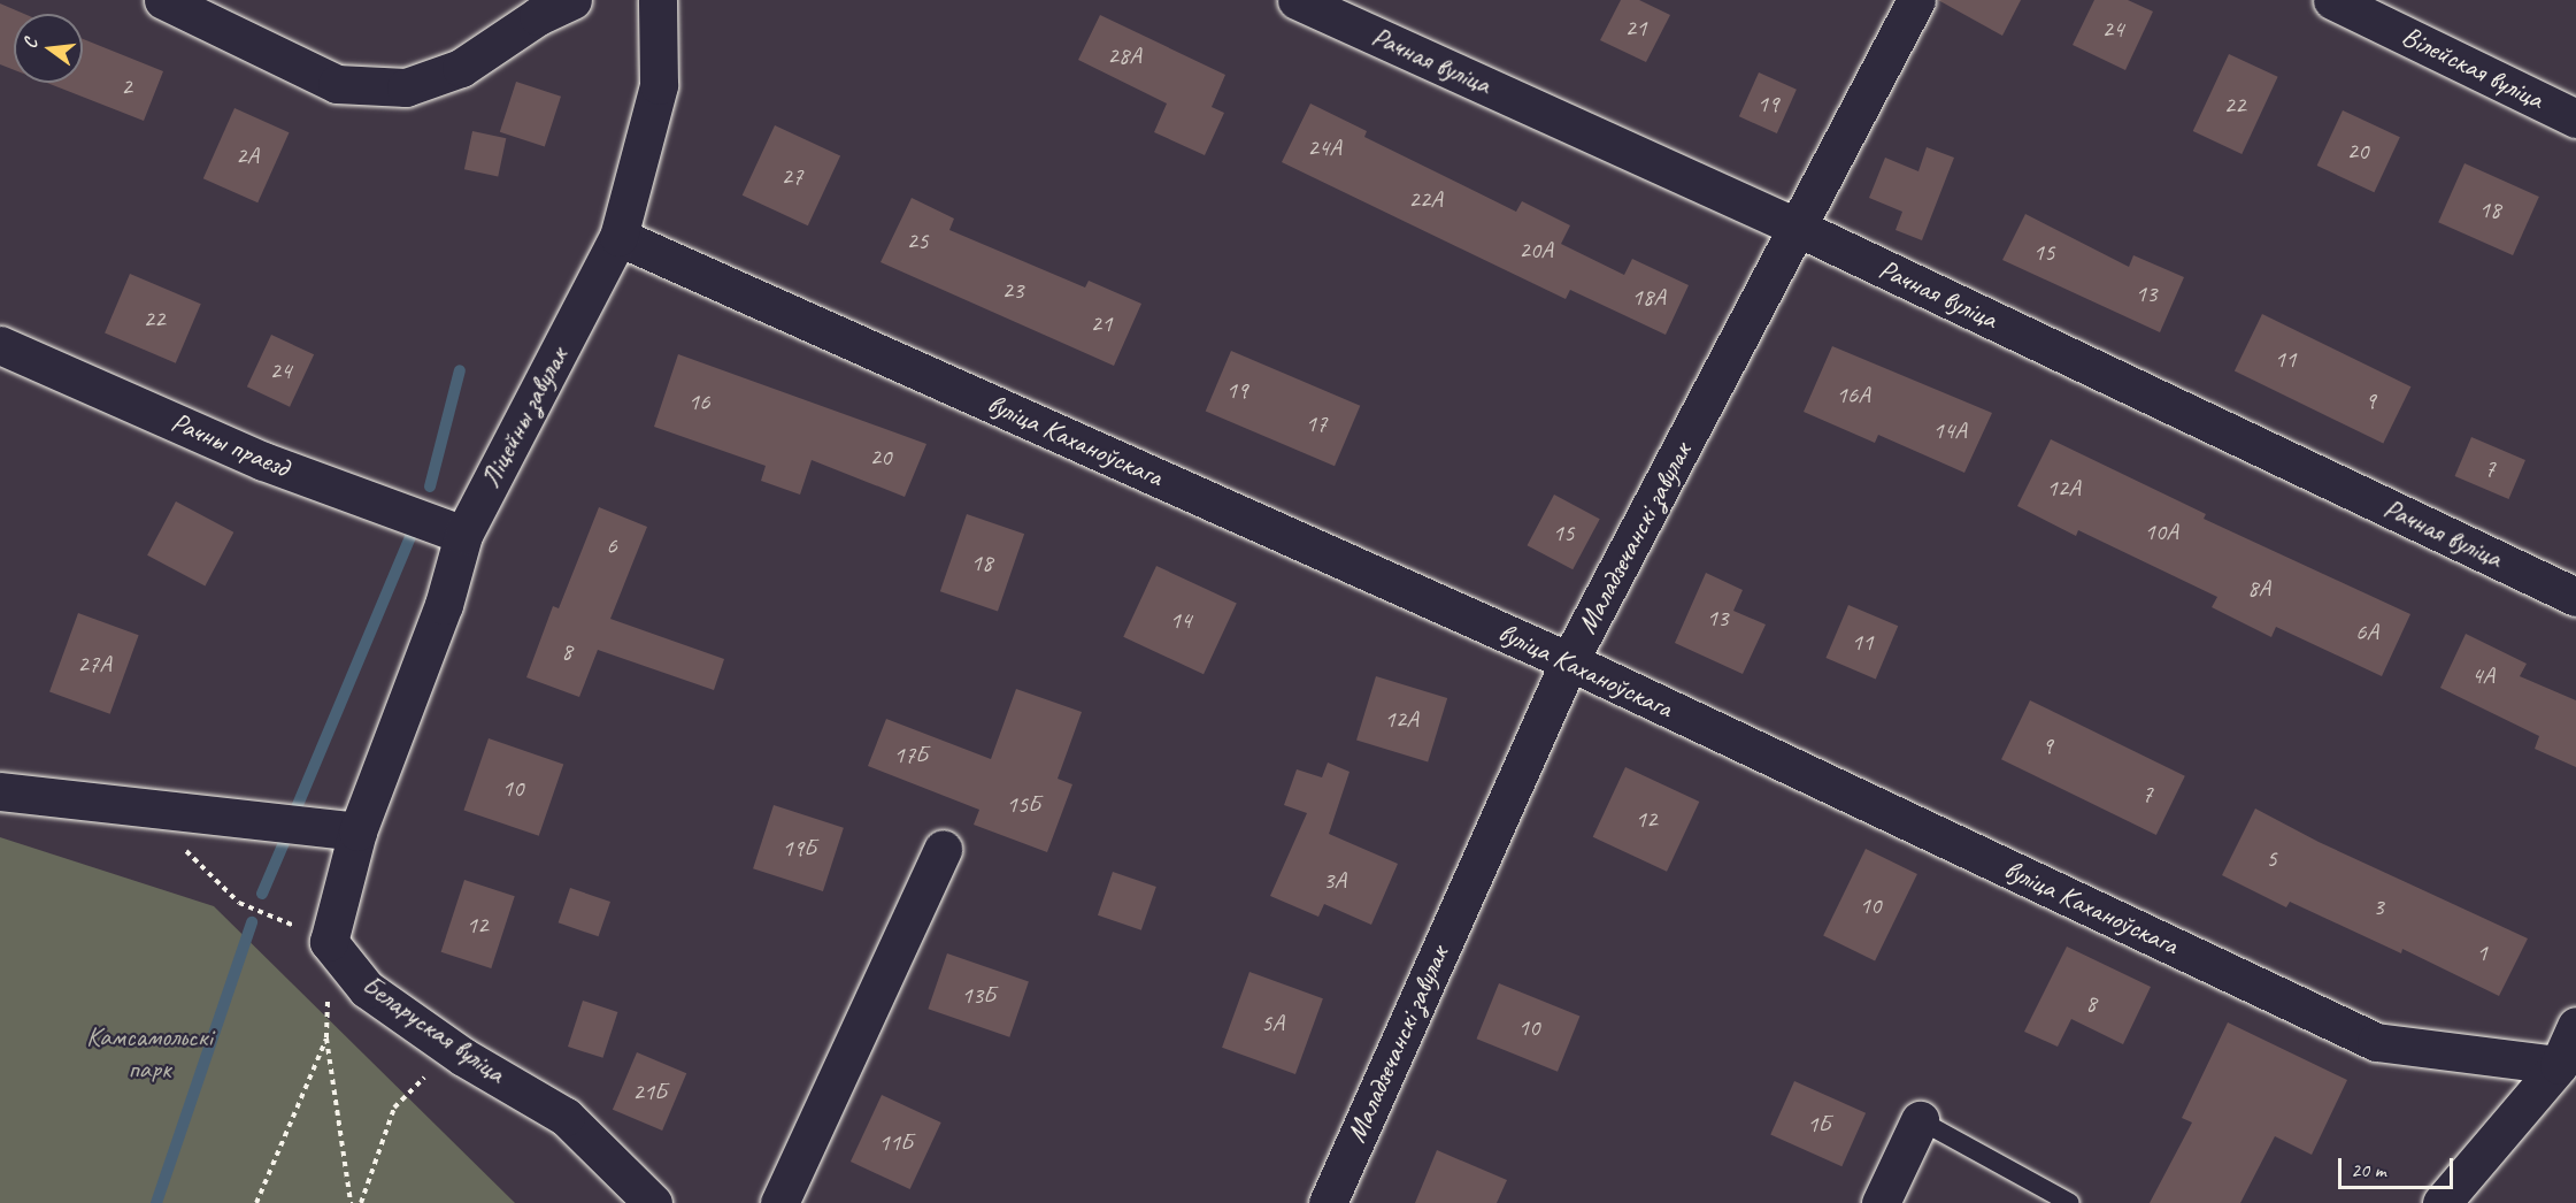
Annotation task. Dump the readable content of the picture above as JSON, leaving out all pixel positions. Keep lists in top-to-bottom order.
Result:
{
  "streets": {
    "street": [
      "Рачная вуліца",
      "Вілейская вуліца",
      "Ліцейны завулак",
      "вуліца Каханоўскага",
      "Рачны праезд",
      "Маладзечанскі завулак",
      "Беларуская вуліца"
    ]
  },
  "crossings": [
    ["Рачная вуліца", "Маладзечанскі завулак"],
    ["Ліцейны завулак", "вуліца Каханоўскага"],
    ["Ліцейны завулак", "Рачны праезд"],
    ["вуліца Каханоўскага", "Маладзечанскі завулак"]
  ],
  "parks": ["Камсамольскі парк"],
  "house_numbers": [
    "21",
    "24",
    "28А",
    "2",
    "19",
    "22",
    "24А",
    "20",
    "2А",
    "27",
    "22А",
    "18",
    "25",
    "20А",
    "15",
    "23",
    "13",
    "18А",
    "22",
    "21",
    "11",
    "24",
    "19",
    "16А",
    "9",
    "16",
    "17",
    "14А",
    "20",
    "7",
    "12А",
    "10А",
    "15",
    "6",
    "18",
    "8А",
    "13",
    "14",
    "6А",
    "11",
    "8",
    "27А",
    "4А",
    "12А",
    "9",
    "17Б",
    "10",
    "7",
    "15Б",
    "12",
    "19Б",
    "5",
    "3А",
    "10",
    "3",
    "12",
    "1",
    "13Б",
    "8",
    "5А",
    "10",
    "21Б",
    "1Б",
    "11Б"
  ],
  "scale_bar": "20 m",
  "north": "left"
}
